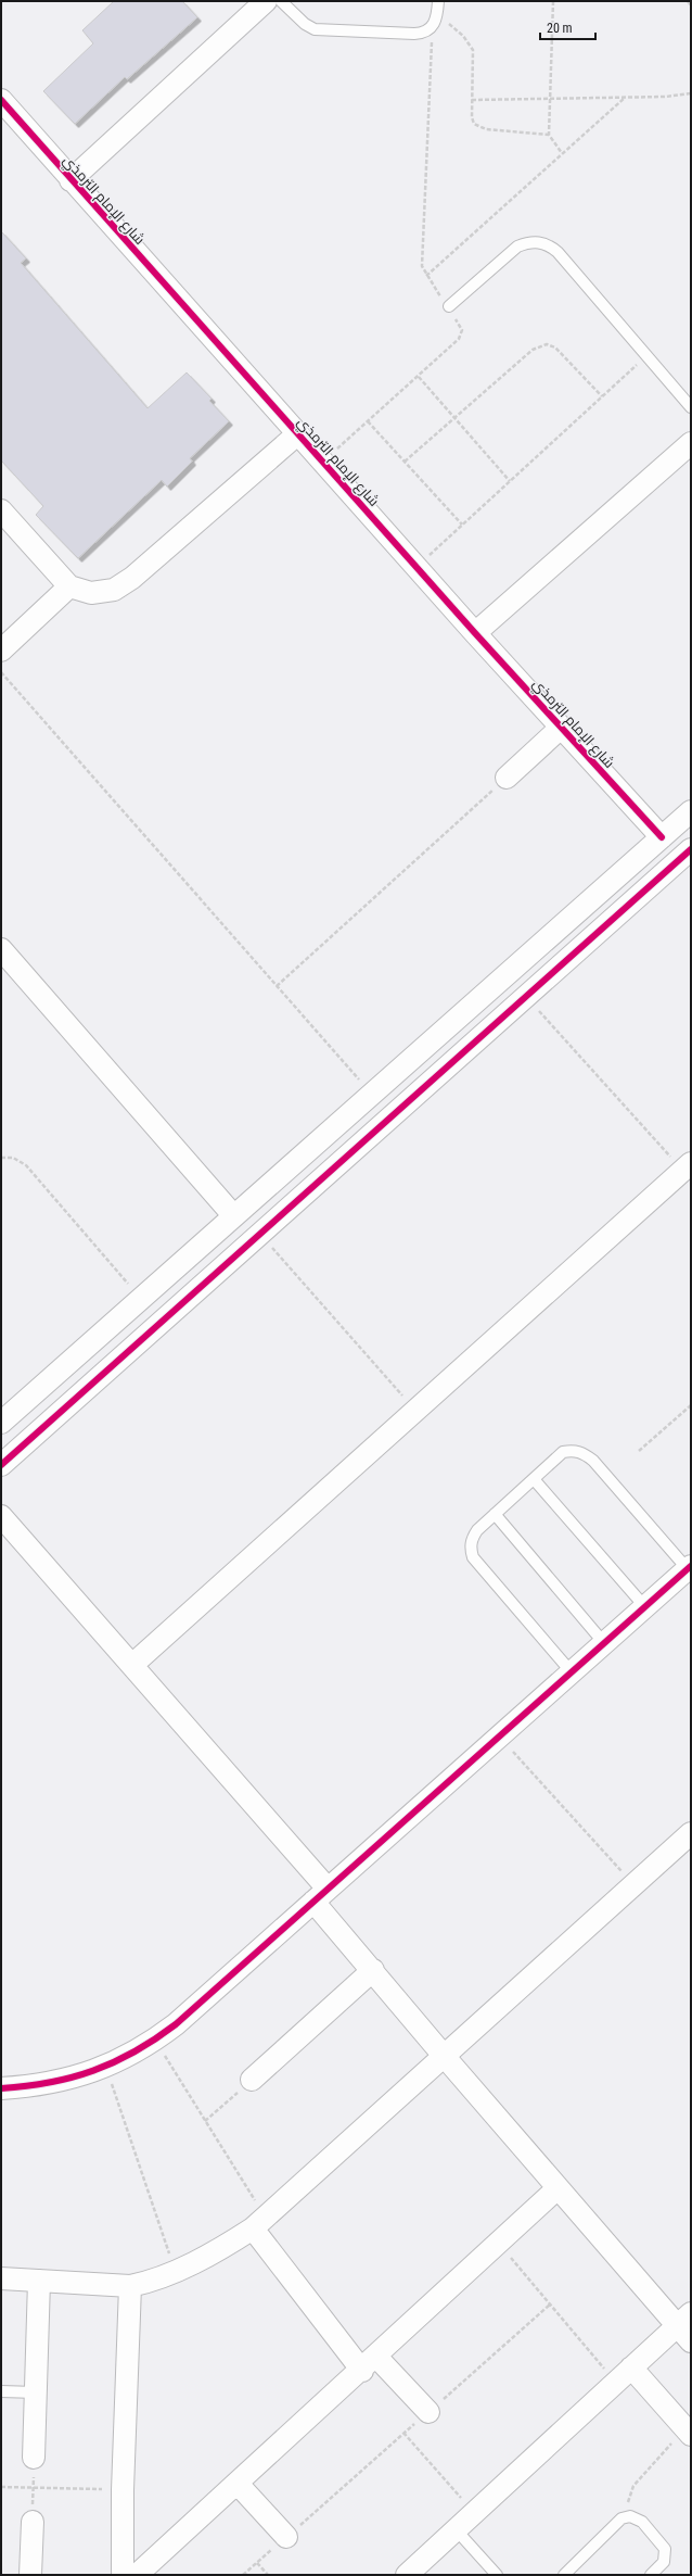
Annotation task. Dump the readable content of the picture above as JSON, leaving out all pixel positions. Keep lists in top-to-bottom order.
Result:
{
  "streets": {
    "street": ["شارع الإمام الترمذي"]
  },
  "scale_bar": "20 m"
}
